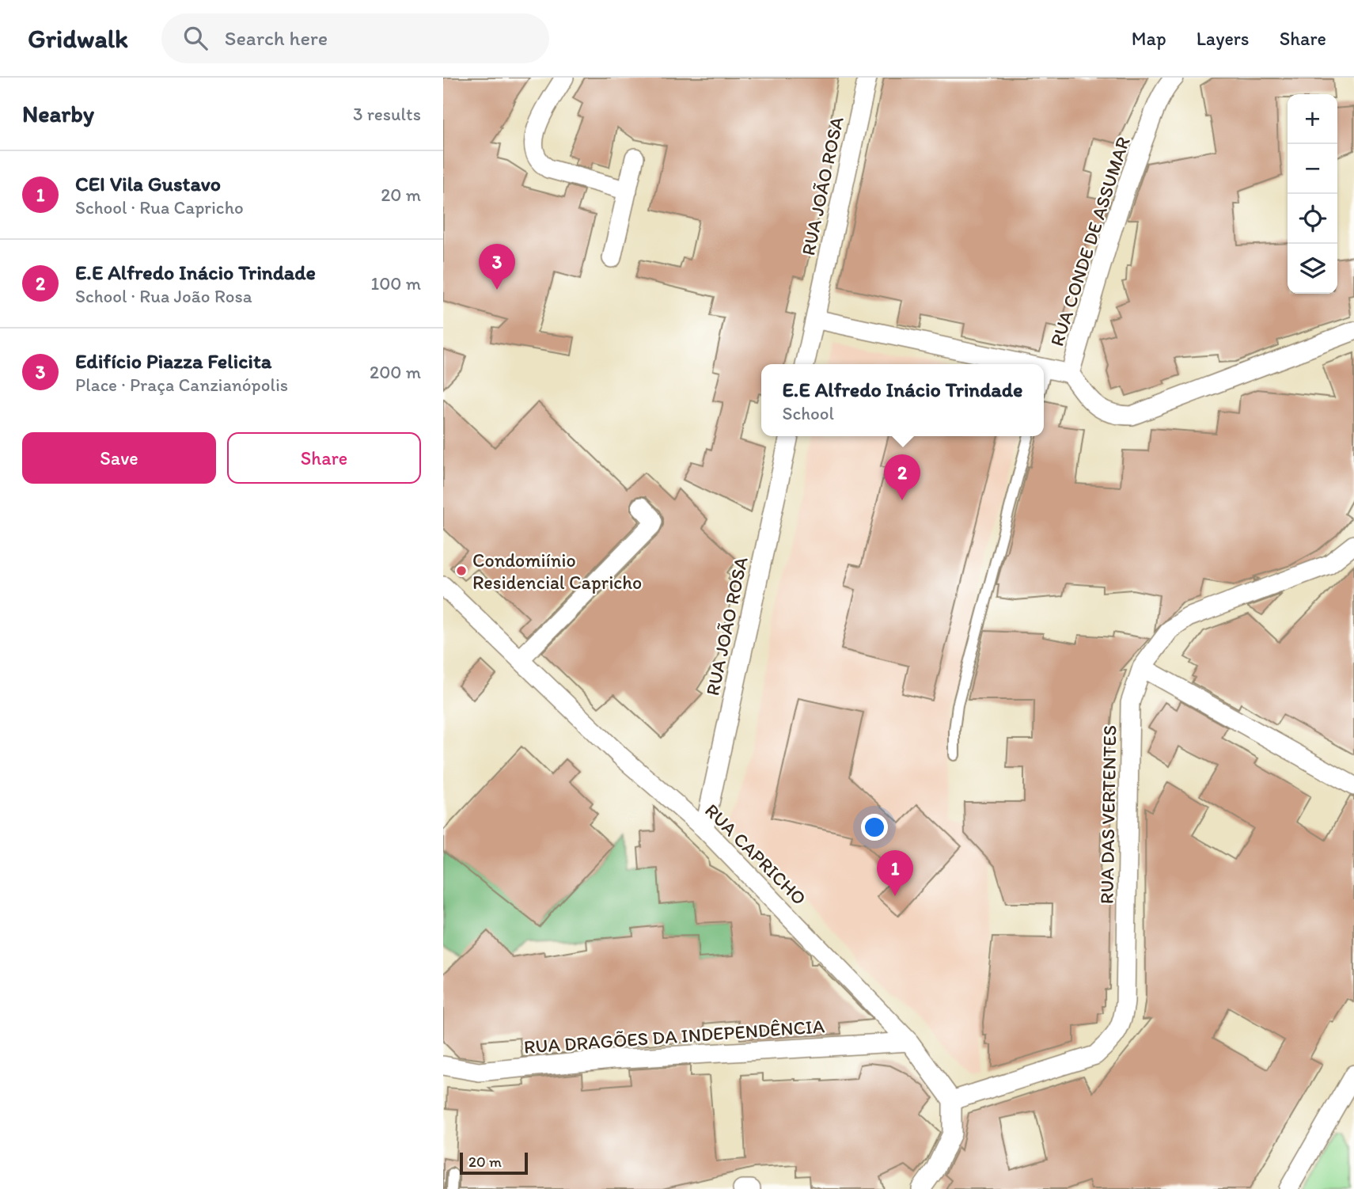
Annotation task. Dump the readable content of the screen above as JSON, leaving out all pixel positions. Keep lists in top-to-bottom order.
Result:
{
  "streets": {
    "street": [
      "RUA JOÃO ROSA",
      "RUA CONDE DE ASSUMAR",
      "RUA DAS VERTENTES",
      "RUA CAPRICHO",
      "RUA DRAGÕES DA INDEPENDÊNCIA"
    ]
  },
  "crossings": [
    ["RUA JOÃO ROSA", "RUA CAPRICHO"],
    ["RUA DAS VERTENTES", "RUA CAPRICHO"],
    ["RUA CAPRICHO", "RUA DRAGÕES DA INDEPENDÊNCIA"]
  ],
  "places": ["Condomiínio Residencial Capricho"],
  "scale_bar": "20 m",
  "page": {
    "header": "Gridwalk",
    "search": "Search here",
    "nav": ["Map", "Layers", "Share"],
    "heading": ["Nearby", "3 results"],
    "map_buttons": ["+", "−"],
    "list": [
      {
        "mark": "1",
        "name": "CEI Vila Gustavo",
        "note": "School · Rua Capricho",
        "value": "20 m"
      },
      {
        "mark": "2",
        "name": "E.E Alfredo Inácio Trindade",
        "note": "School · Rua João Rosa",
        "value": "100 m"
      },
      {
        "mark": "3",
        "name": "Edifício Piazza Felicita",
        "note": "Place · Praça Canzianópolis",
        "value": "200 m"
      }
    ],
    "pins": ["3", "2", "1"],
    "popup": ["E.E Alfredo Inácio Trindade", "School"],
    "buttons": ["Save", "Share"],
    "scale": "20 m"
  }
}
